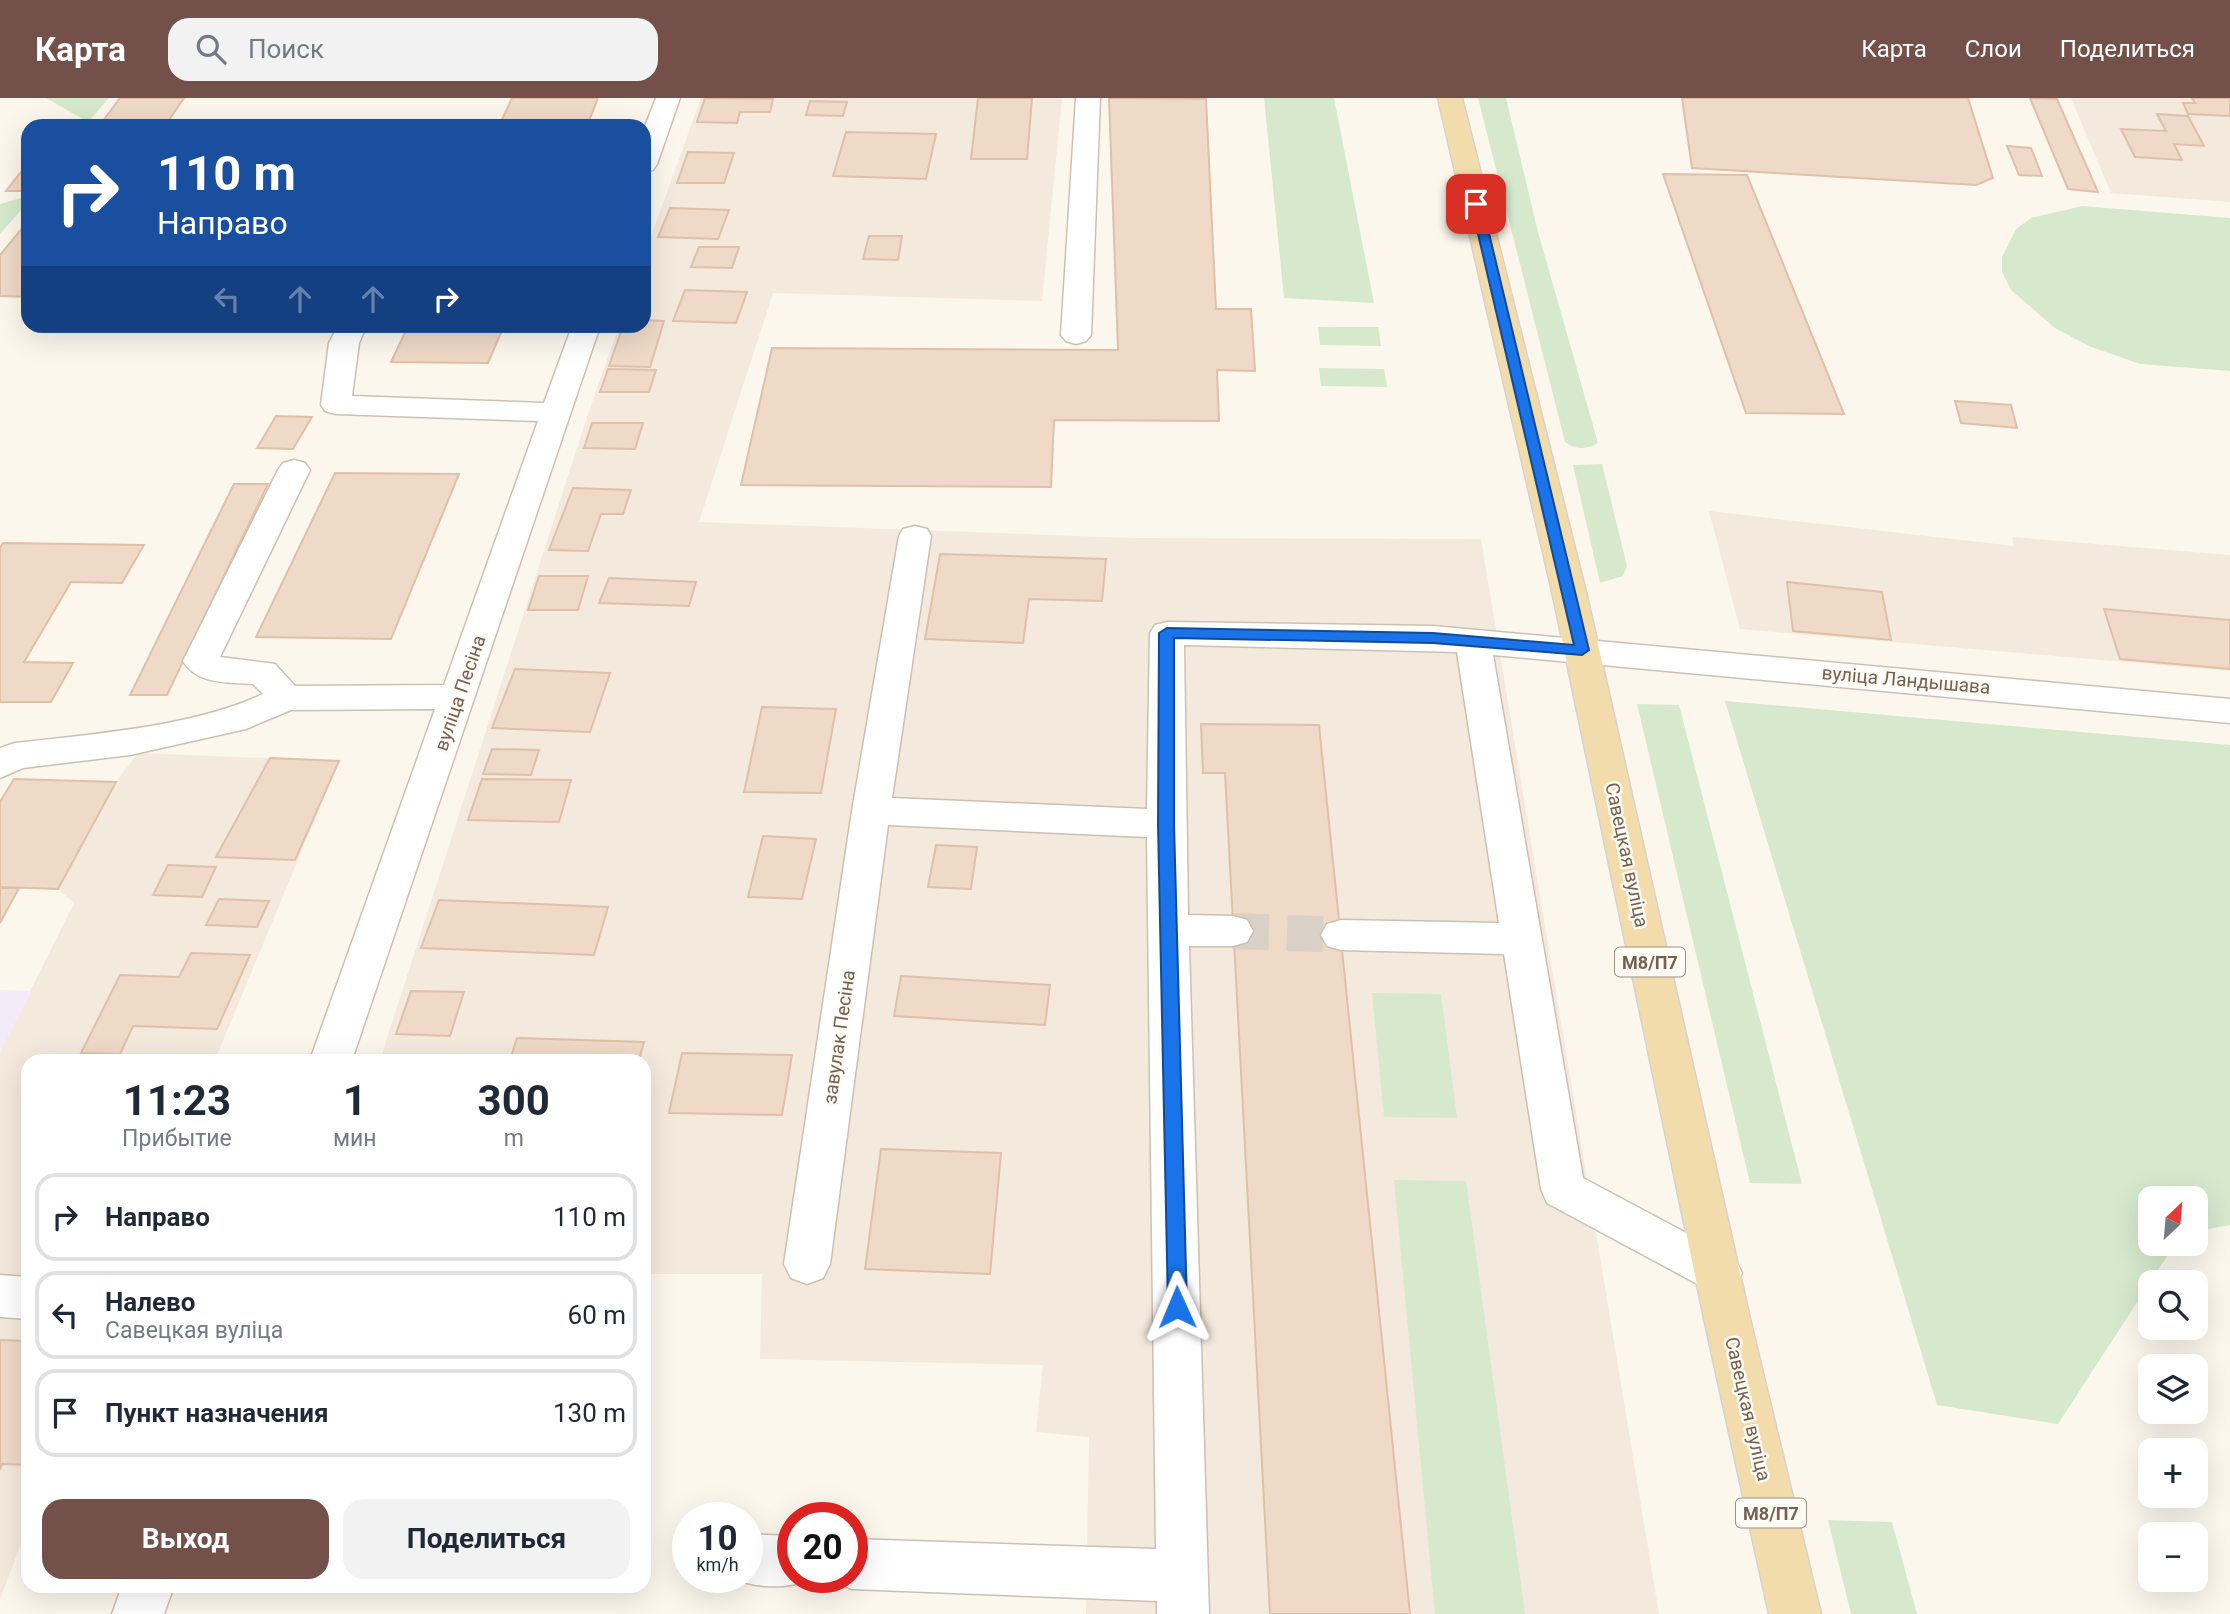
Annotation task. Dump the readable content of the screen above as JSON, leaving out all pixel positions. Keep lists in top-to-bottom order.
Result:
{
  "streets": {
    "main road": ["Савецкая вуліца", "М8/П7"],
    "street": ["вуліца Ландышава", "вуліца Песіна", "завулак Песіна"]
  },
  "crossings": [
    ["вуліца Ландышава", "Савецкая вуліца"]
  ],
  "north": "top right",
  "page": {
    "header": "Карта",
    "search": "Поиск",
    "nav": ["Карта", "Слои", "Поделиться"],
    "turn": ["110 m", "Направо"],
    "eta": [
      "11:23",
      "Прибытие",
      "1",
      "мин",
      "300",
      "m"
    ],
    "list": [
      {
        "name": "Направо",
        "value": "110 m"
      },
      {
        "name": "Налево",
        "note": "Савецкая вуліца",
        "value": "60 m"
      },
      {
        "name": "Пункт назначения",
        "value": "130 m"
      }
    ],
    "map_buttons": ["+", "−"],
    "buttons": ["Выход", "Поделиться"],
    "speed": "10 km/h",
    "limit": "20"
  }
}
